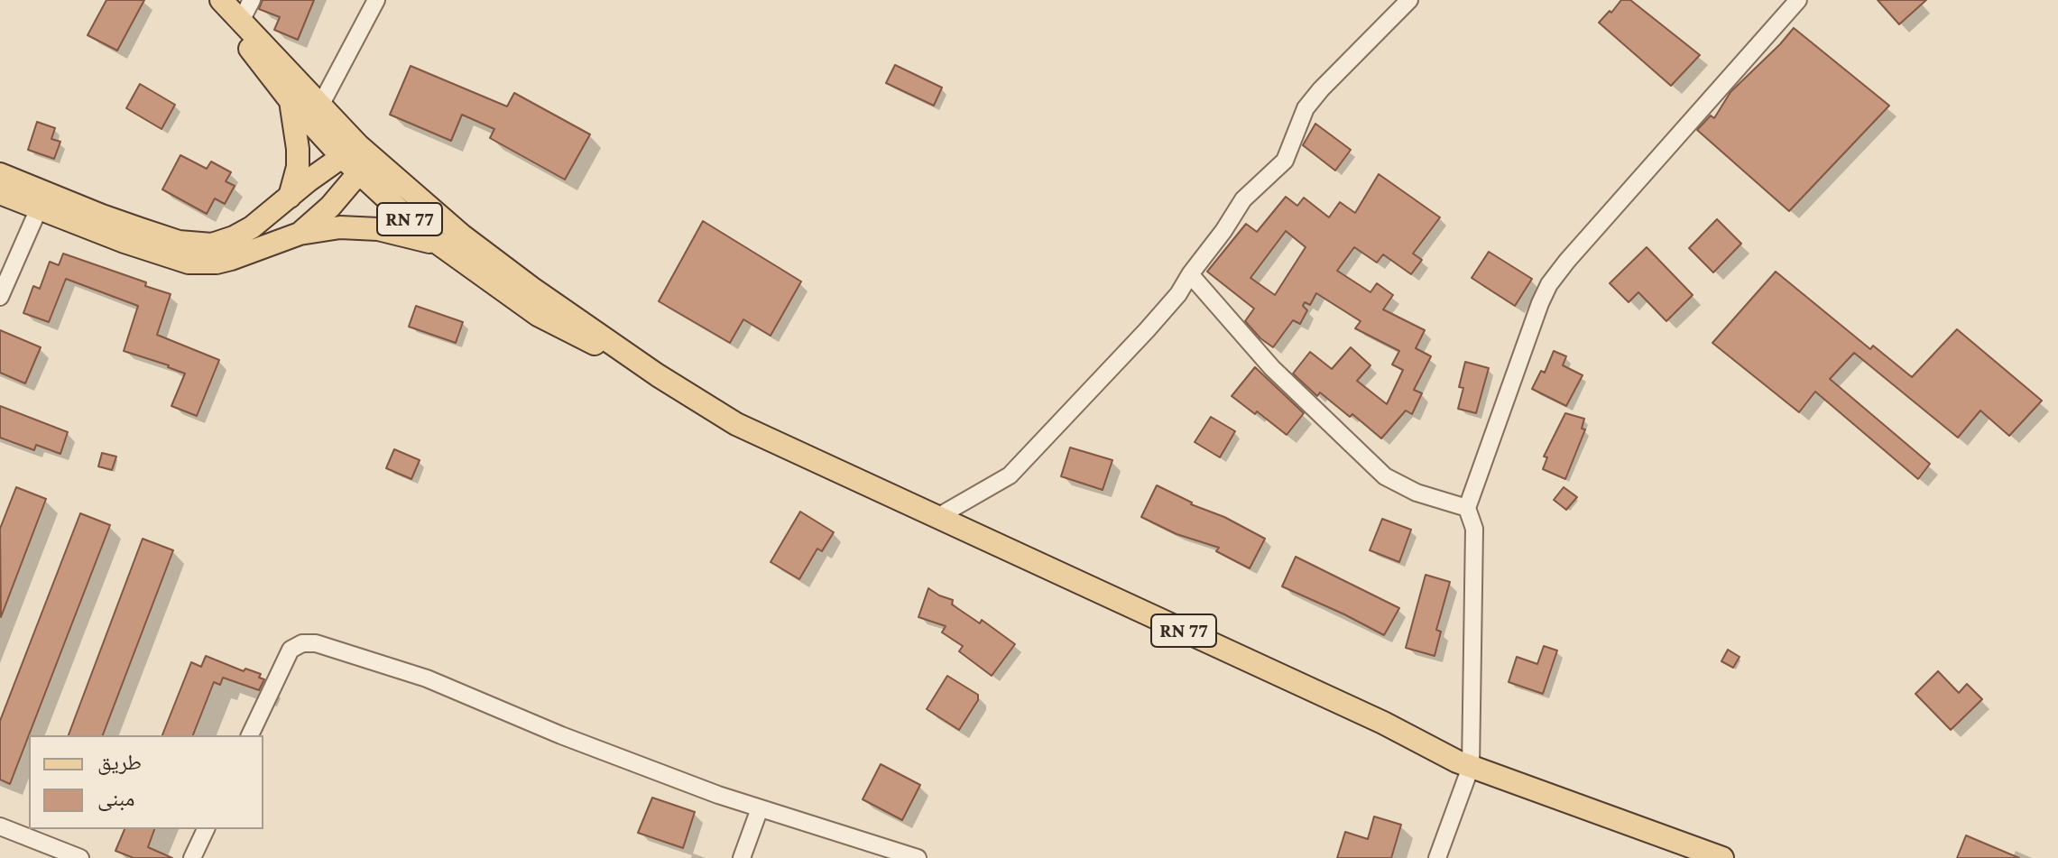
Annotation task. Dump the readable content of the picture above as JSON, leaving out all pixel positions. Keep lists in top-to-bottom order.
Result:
{
  "streets": {
    "main road": ["RN 77"]
  },
  "legend": ["طريق", "مبنى"]
}
